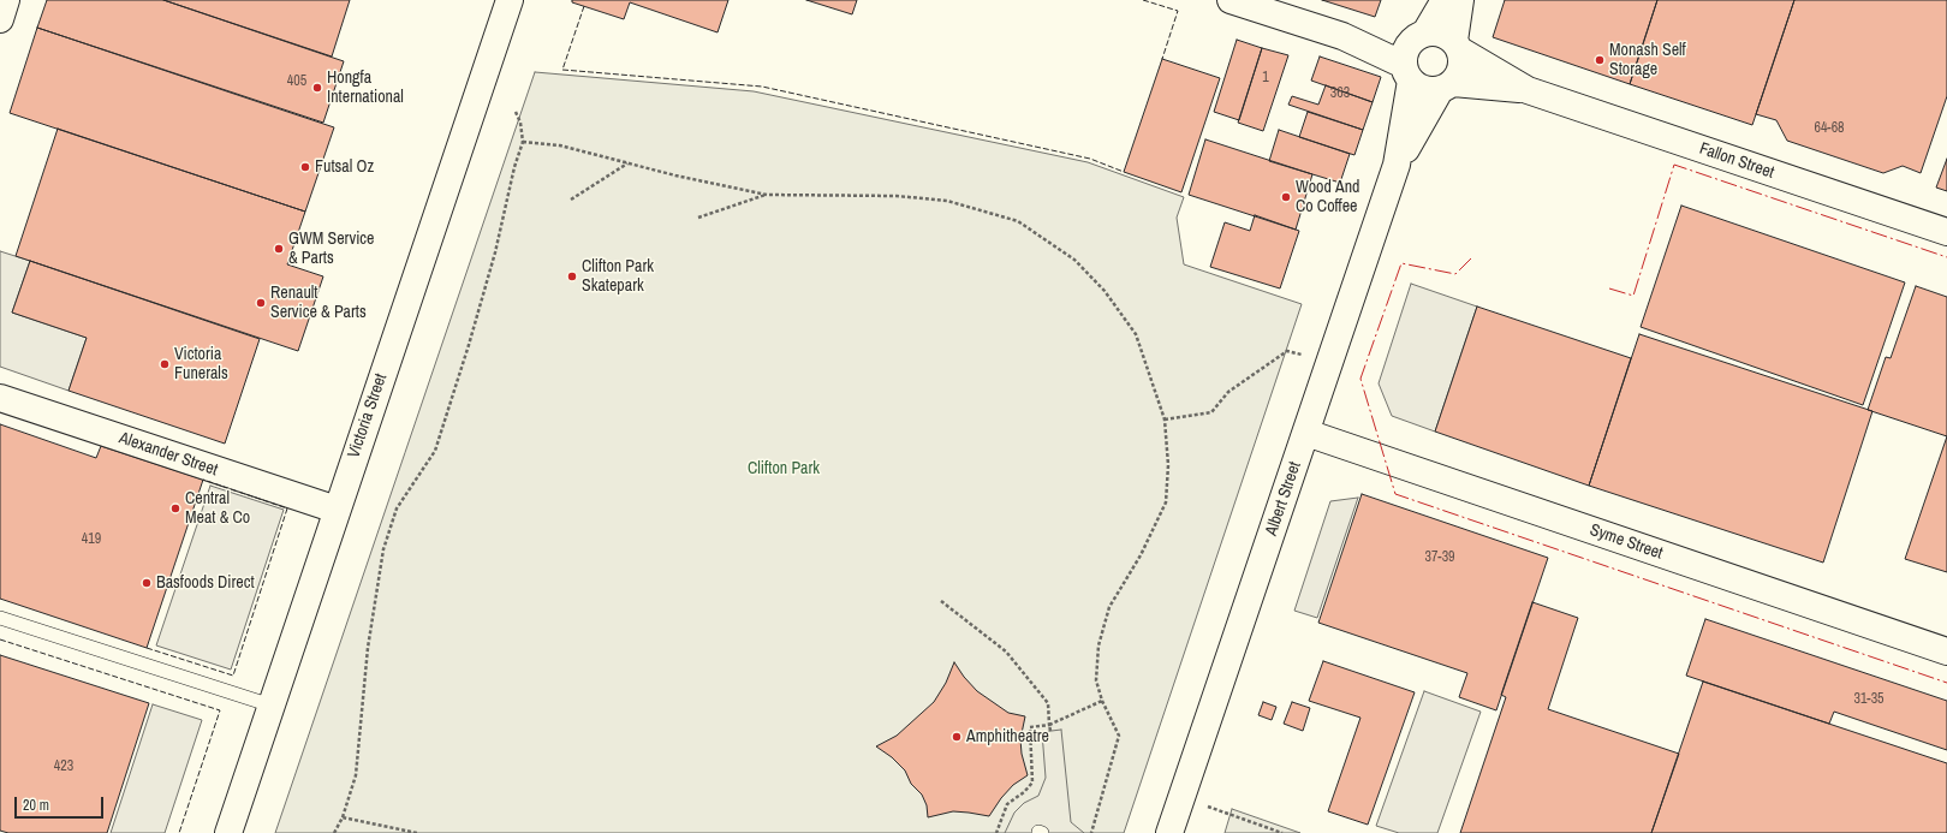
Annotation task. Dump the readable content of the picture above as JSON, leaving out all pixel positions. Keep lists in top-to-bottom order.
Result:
{
  "streets": {
    "street": [
      "Fallon Street",
      "Victoria Street",
      "Alexander Street",
      "Albert Street",
      "Syme Street"
    ]
  },
  "crossings": [
    ["Fallon Street", "Albert Street"],
    ["Victoria Street", "Alexander Street"],
    ["Albert Street", "Syme Street"]
  ],
  "parks": ["Clifton Park"],
  "places": [
    "Monash Self Storage",
    "Hongfa International",
    "Futsal Oz",
    "Wood And Co Coffee",
    "GWM Service & Parts",
    "Clifton Park Skatepark",
    "Renault Service & Parts",
    "Victoria Funerals",
    "Central Meat & Co",
    "Basfoods Direct",
    "Amphitheatre"
  ],
  "house_numbers": [
    "1",
    "405",
    "363",
    "64-68",
    "419",
    "37-39",
    "31-35",
    "423"
  ],
  "scale_bar": "20 m"
}
